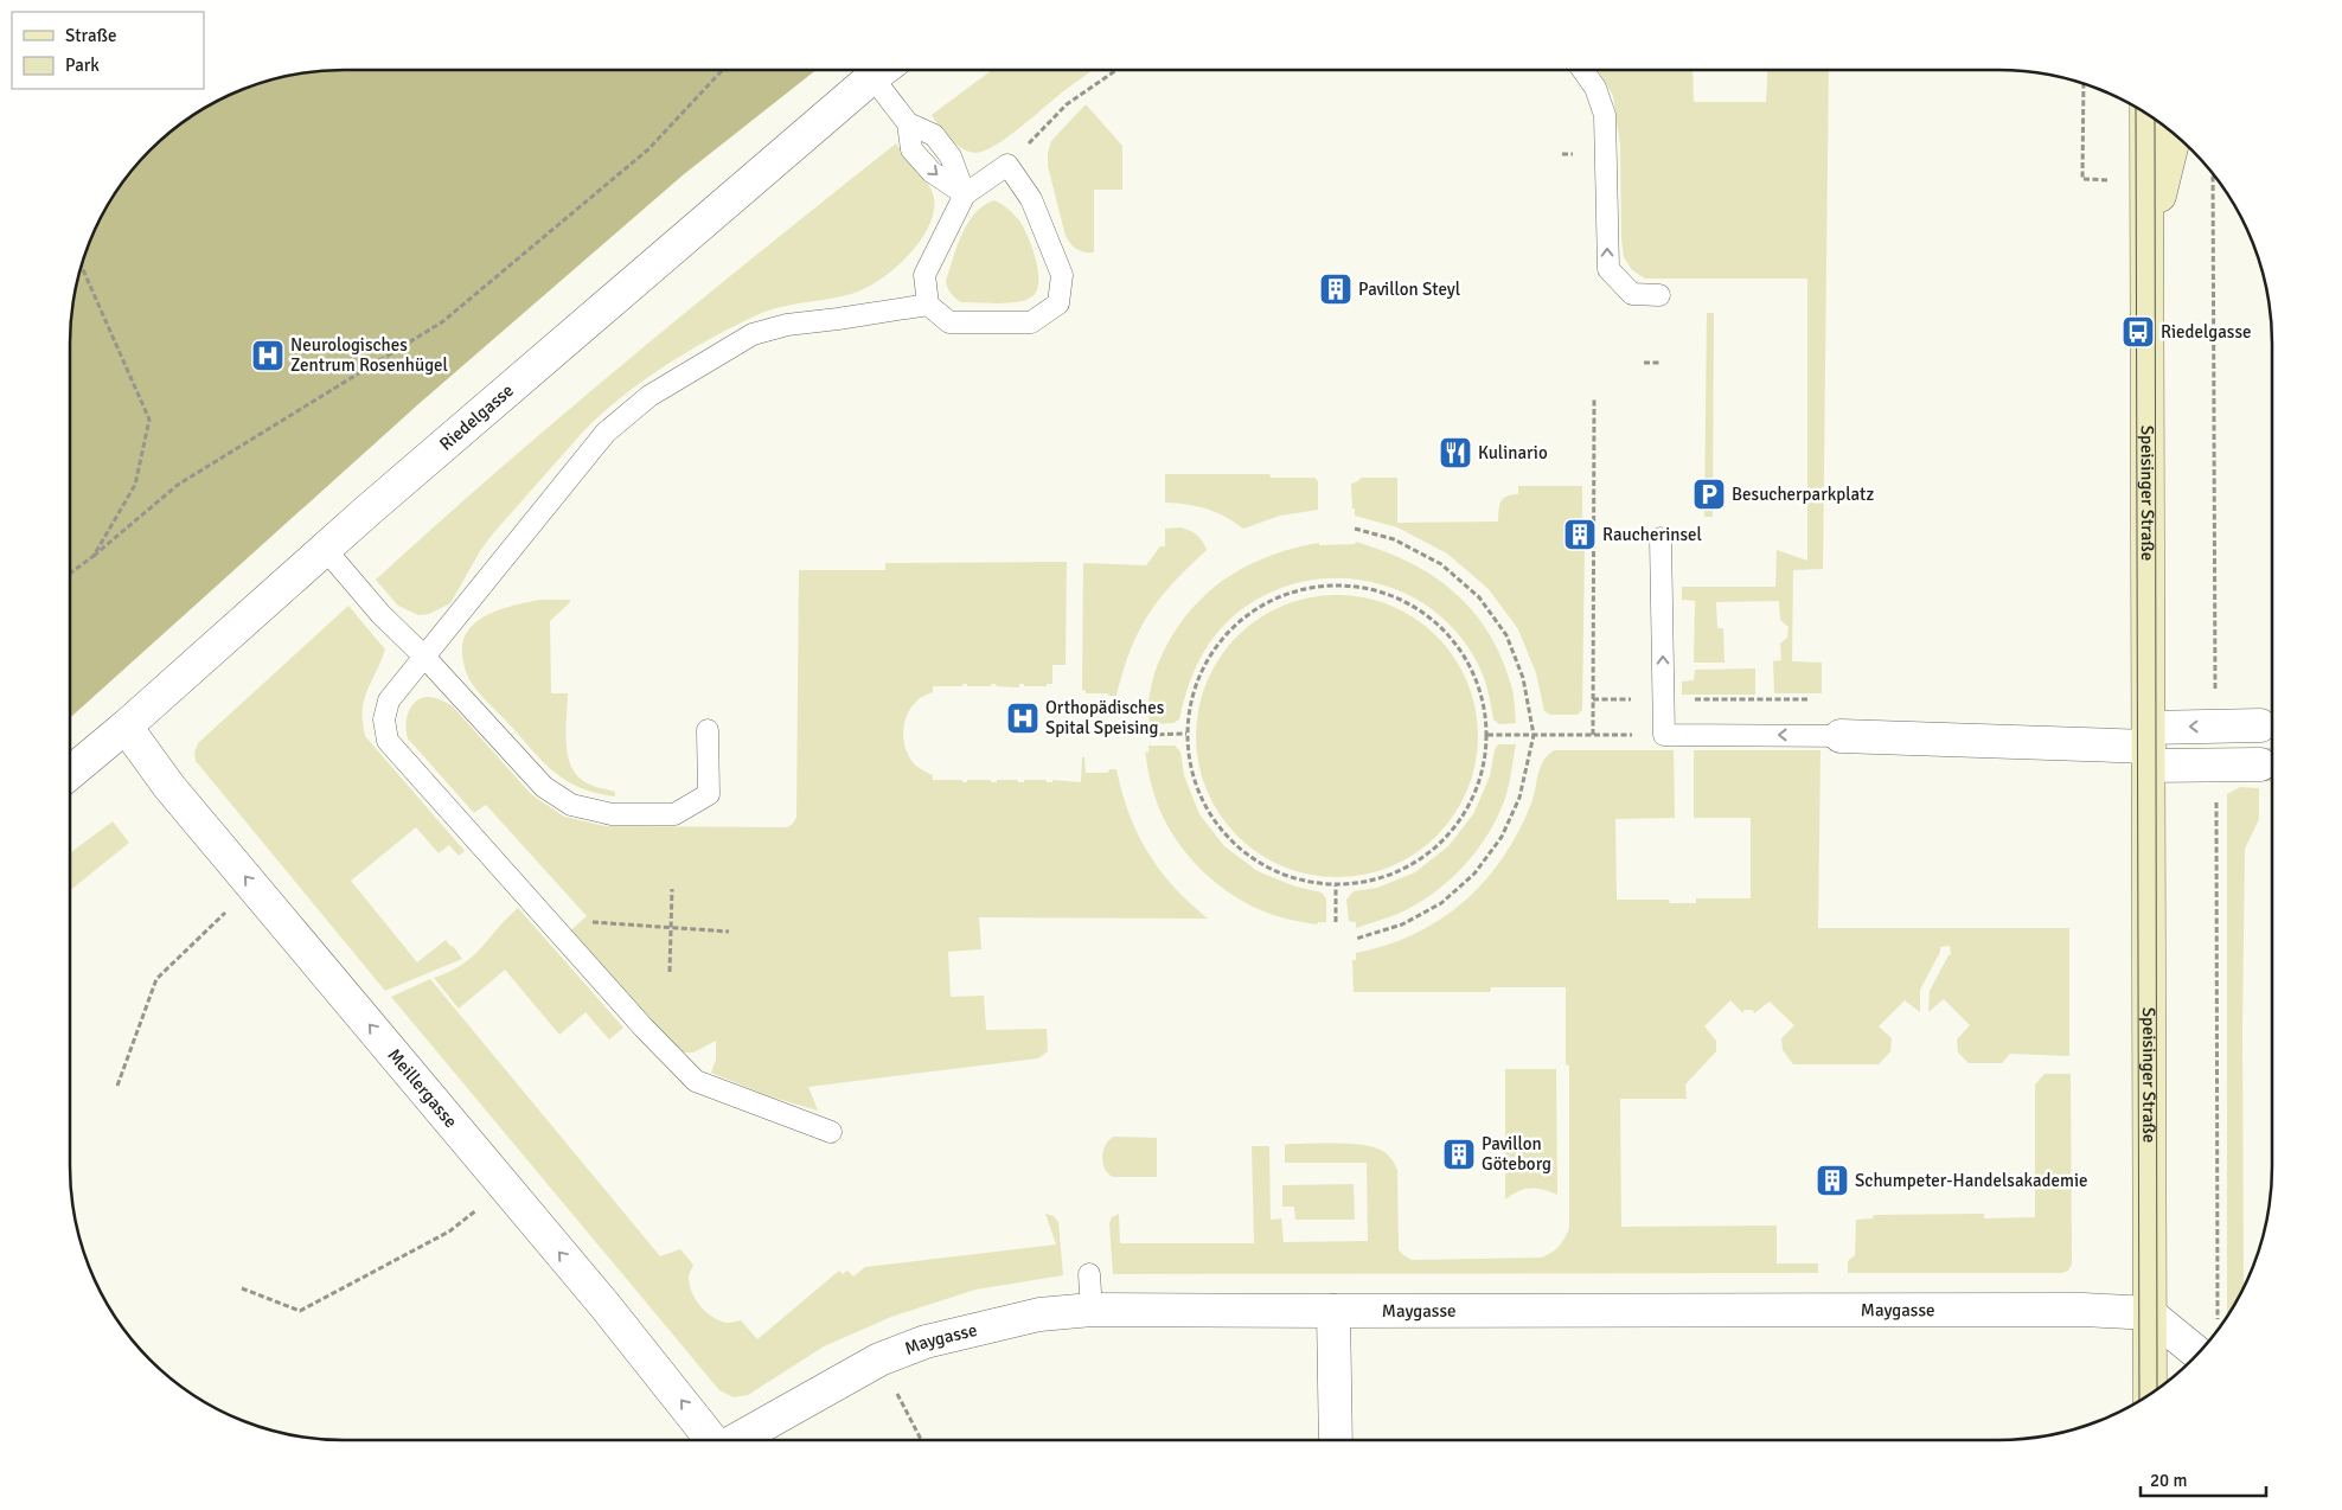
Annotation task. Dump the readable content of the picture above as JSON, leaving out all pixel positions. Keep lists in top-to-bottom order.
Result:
{
  "streets": {
    "main road": ["Speisinger Straße"],
    "street": ["Riedelgasse", "Meillergasse", "Maygasse"]
  },
  "crossings": [
    ["Riedelgasse", "Meillergasse"],
    ["Speisinger Straße", "Maygasse"]
  ],
  "one_way": ["Meillergasse"],
  "places": {
    "building": [
      "Pavillon Steyl",
      "Raucherinsel",
      "Pavillon Göteborg",
      "Schumpeter-Handelsakademie"
    ],
    "bus stop": ["Riedelgasse"],
    "hospital": ["Neurologisches Zentrum Rosenhügel", "Orthopädisches Spital Speising"],
    "restaurant": ["Kulinario"],
    "parking": ["Besucherparkplatz"]
  },
  "legend": ["Straße", "Park"],
  "scale_bar": "20 m"
}
